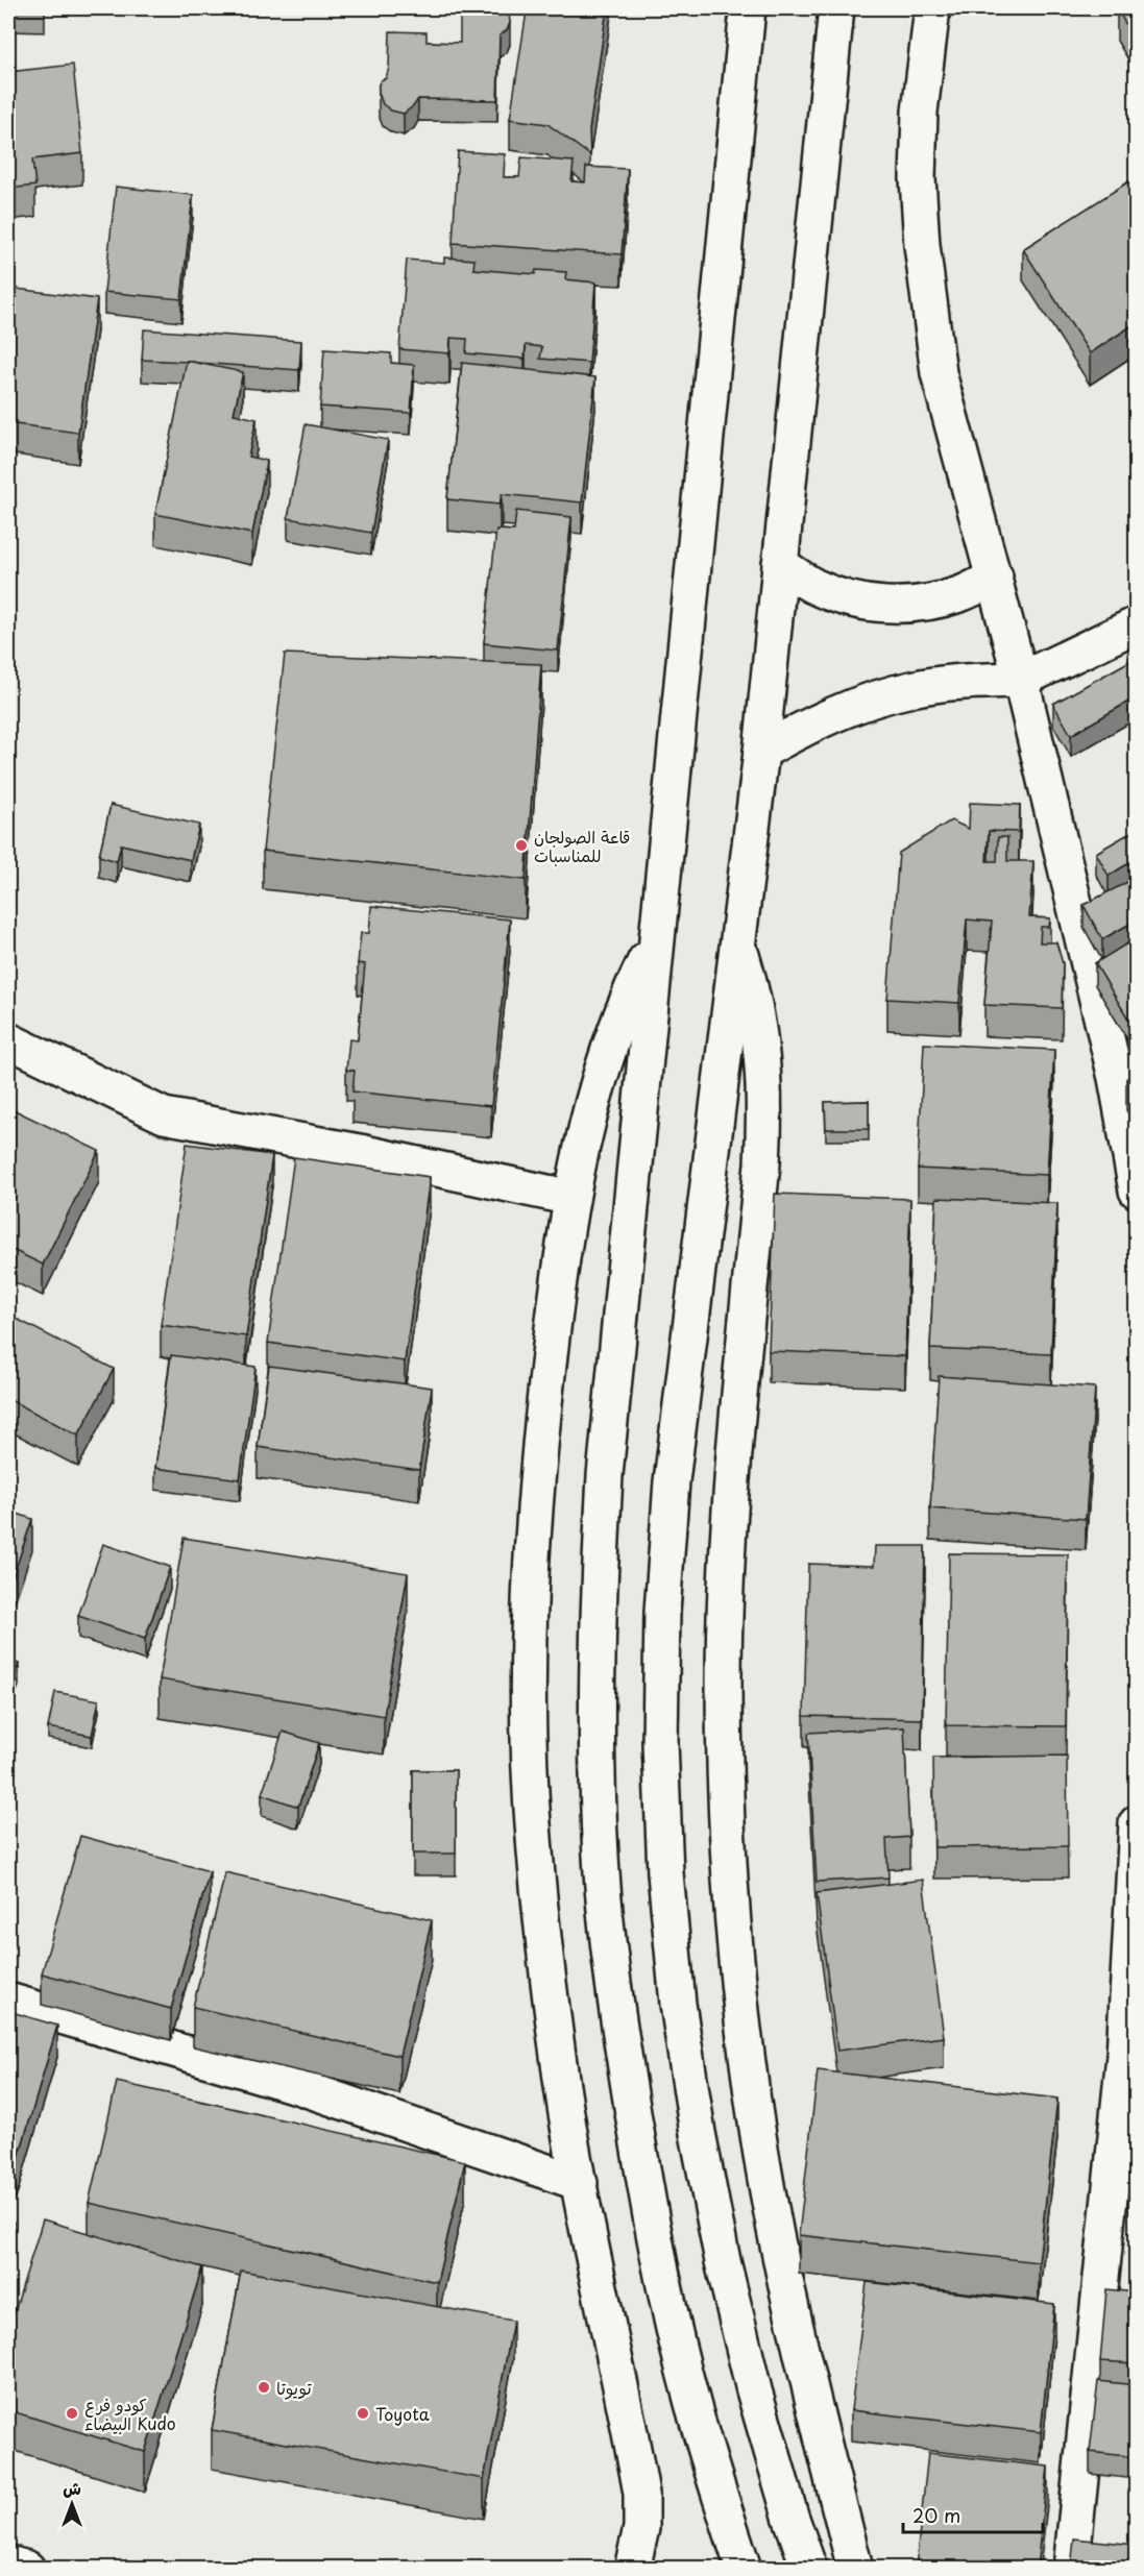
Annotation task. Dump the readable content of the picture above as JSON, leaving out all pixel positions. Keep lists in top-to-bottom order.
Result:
{
  "places": [
    "قاعة الصولجان للمناسبات",
    "تويوتا",
    "كودو فرع البيضاء Kudo",
    "Toyota"
  ],
  "scale_bar": "20 m",
  "north": "top"
}
